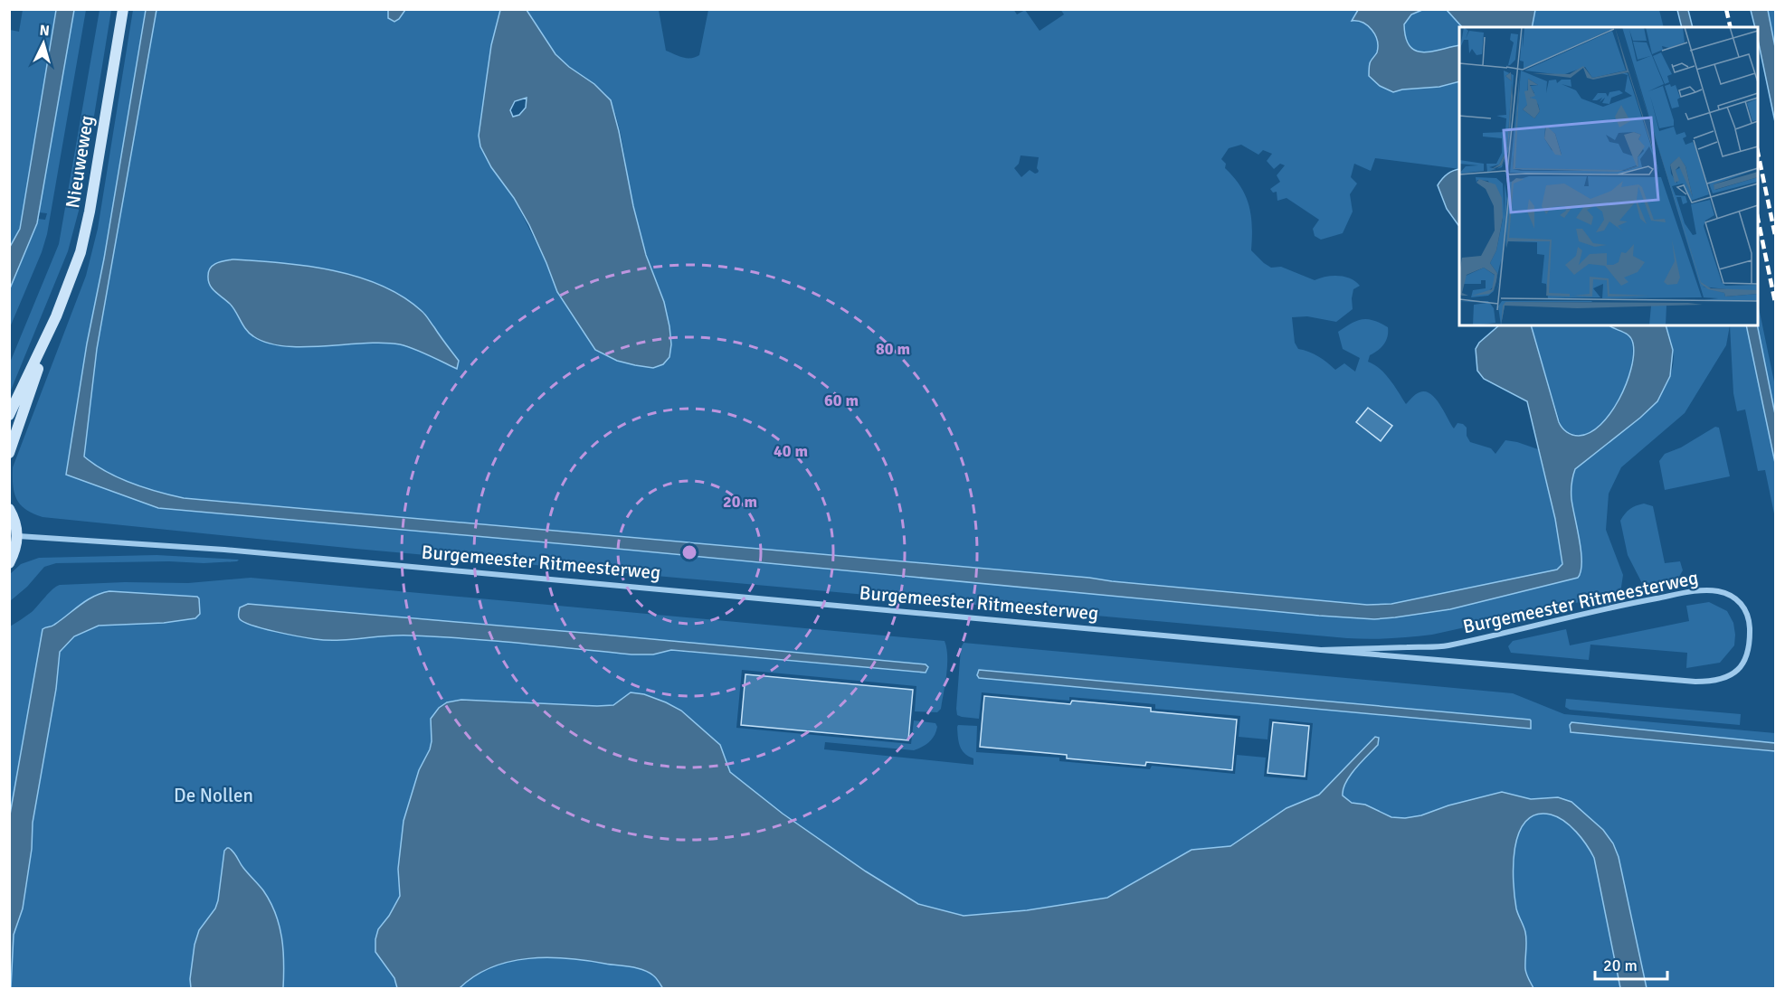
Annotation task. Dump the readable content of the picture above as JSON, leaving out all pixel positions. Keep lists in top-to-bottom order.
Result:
{
  "streets": {
    "street": ["Nieuweweg", "Burgemeester Ritmeesterweg"]
  },
  "parks": ["De Nollen"],
  "scale_bar": "20 m",
  "north": "top",
  "rings": [
    "80 m",
    "60 m",
    "40 m",
    "20 m"
  ]
}
